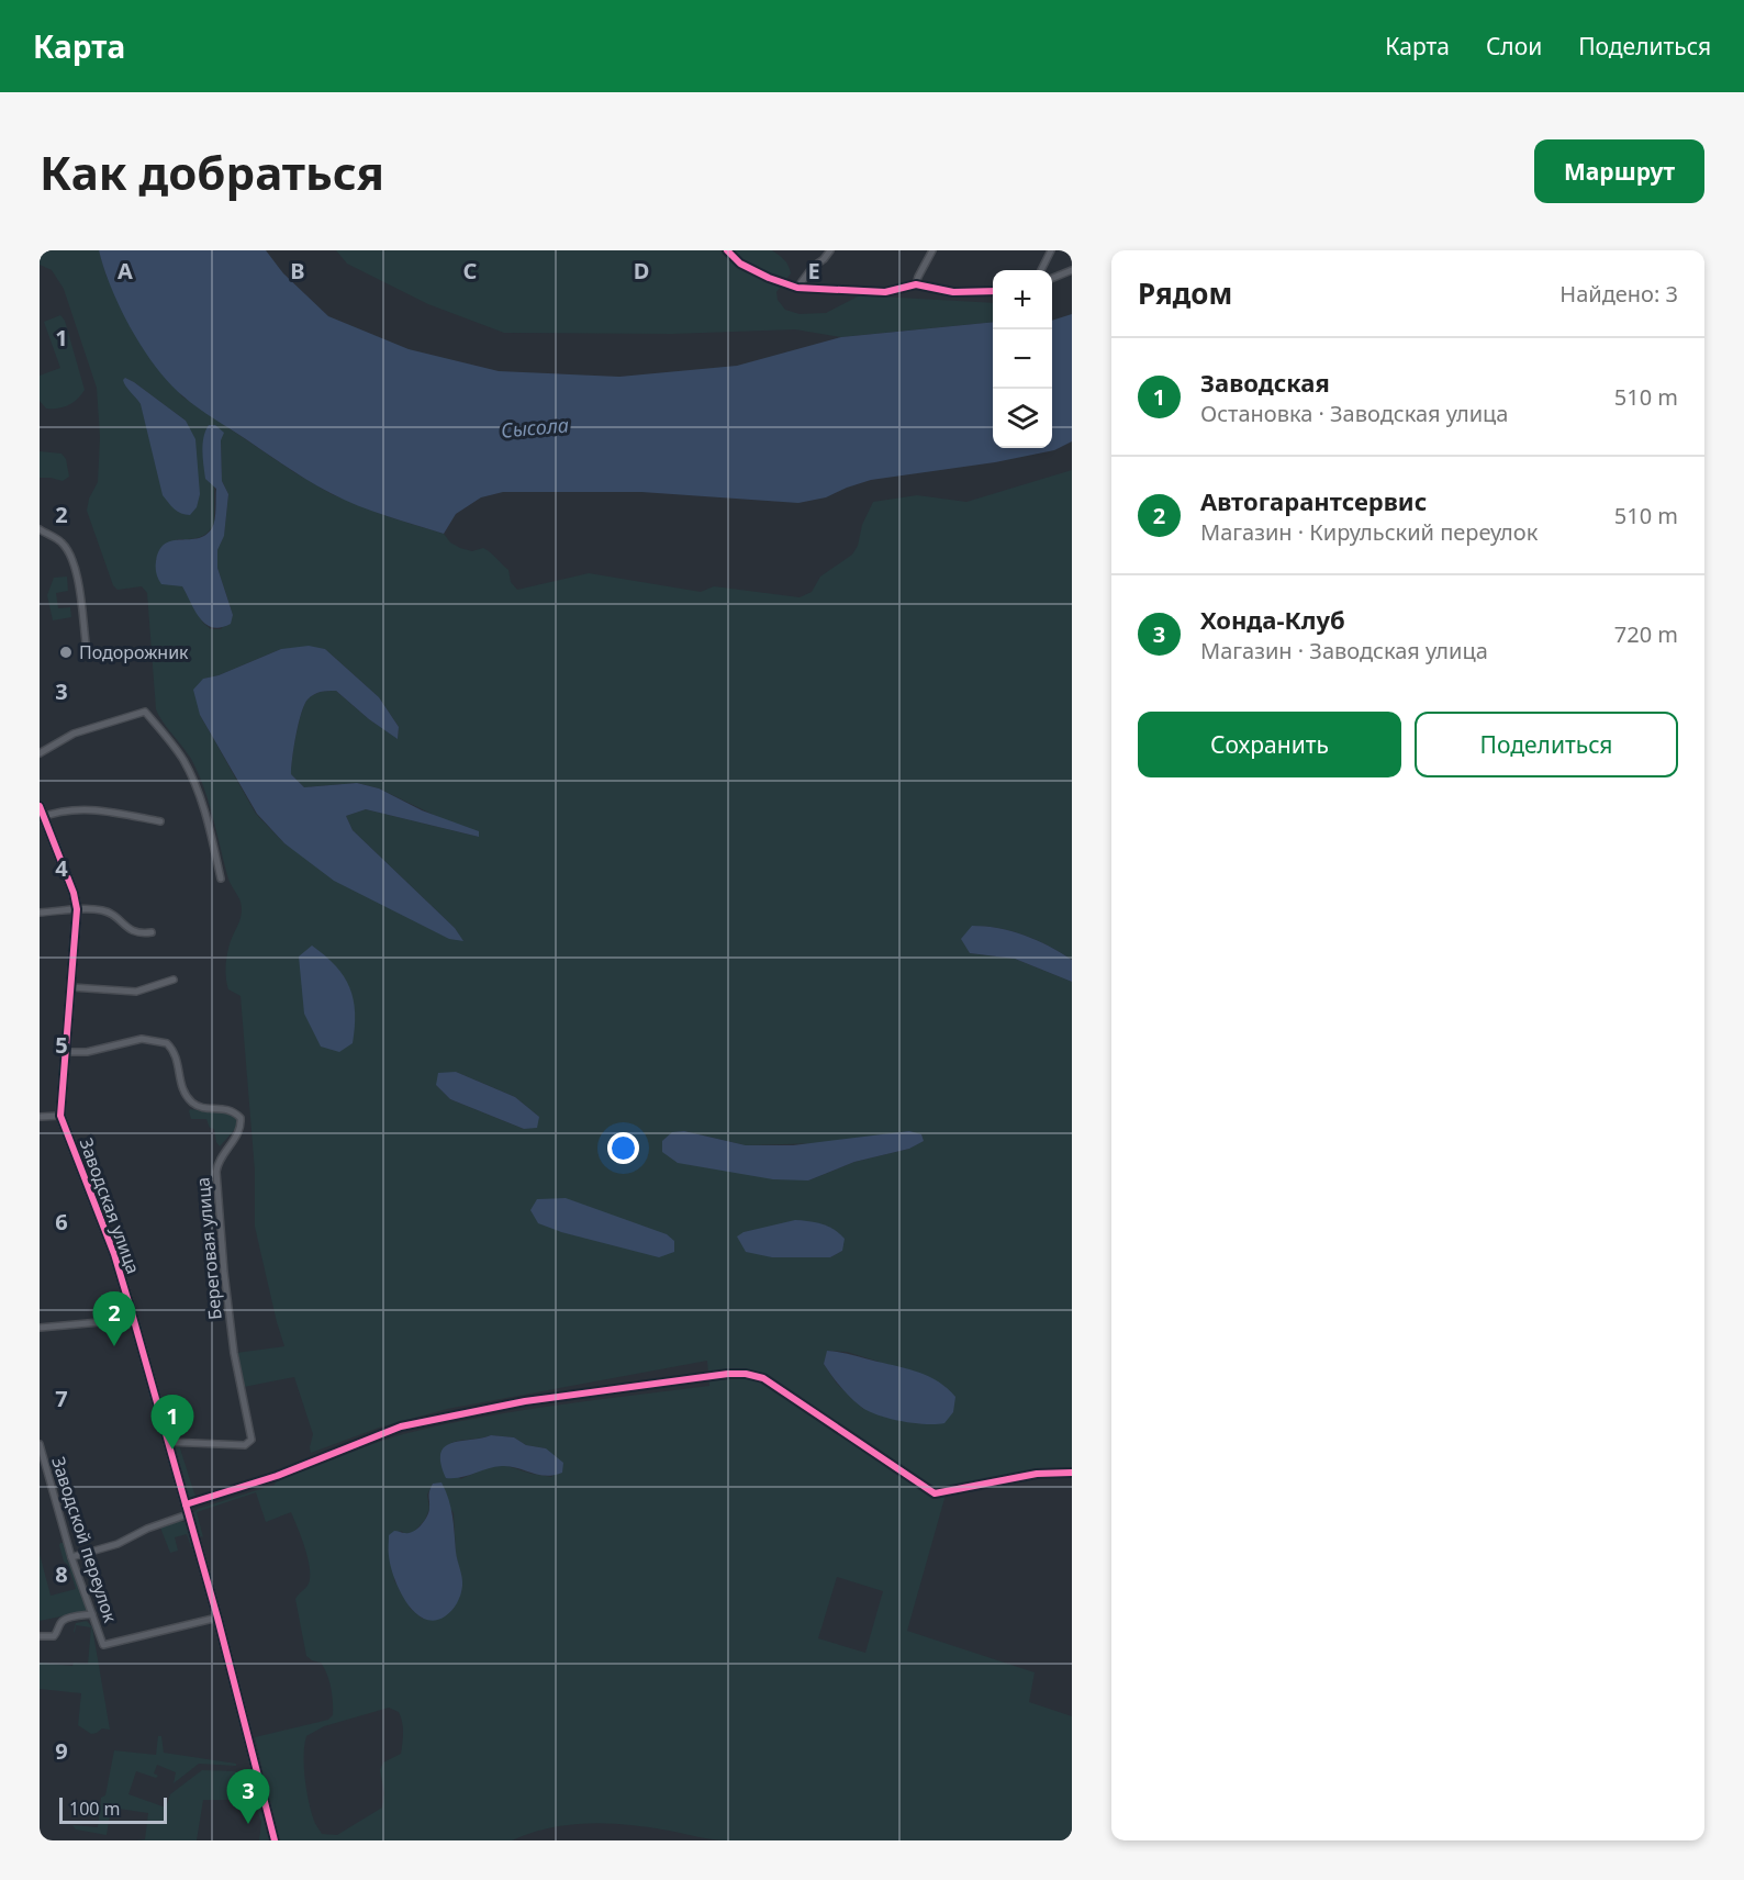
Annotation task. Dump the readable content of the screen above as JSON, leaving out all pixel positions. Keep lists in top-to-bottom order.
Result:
{
  "streets": {
    "street": ["Заводская улица", "Береговая улица", "Заводской переулок"]
  },
  "crossings": [
    ["Заводская улица", "Береговая улица"],
    ["Заводская улица", "Заводской переулок"]
  ],
  "water": ["Сысола"],
  "places": ["Подорожник"],
  "scale_bar": "100 m",
  "page": {
    "header": "Карта",
    "nav": ["Карта", "Слои", "Поделиться"],
    "buttons": [
      "Маршрут",
      ["Сохранить", "Поделиться"]
    ],
    "title": "Как добраться",
    "heading": ["Рядом", "Найдено: 3"],
    "map_buttons": ["+", "−"],
    "list": [
      {
        "mark": "1",
        "name": "Заводская",
        "note": "Остановка · Заводская улица",
        "value": "510 m"
      },
      {
        "mark": "2",
        "name": "Автогарантсервис",
        "note": "Магазин · Кирульский переулок",
        "value": "510 m"
      },
      {
        "mark": "3",
        "name": "Хонда-Клуб",
        "note": "Магазин · Заводская улица",
        "value": "720 m"
      }
    ],
    "pins": ["2", "1", "3"],
    "scale": "100 m"
  },
  "grid": {
    "columns": [
      "A",
      "B",
      "C",
      "D",
      "E"
    ],
    "rows": [
      "1",
      "2",
      "3",
      "4",
      "5",
      "6",
      "7",
      "8",
      "9"
    ]
  }
}
